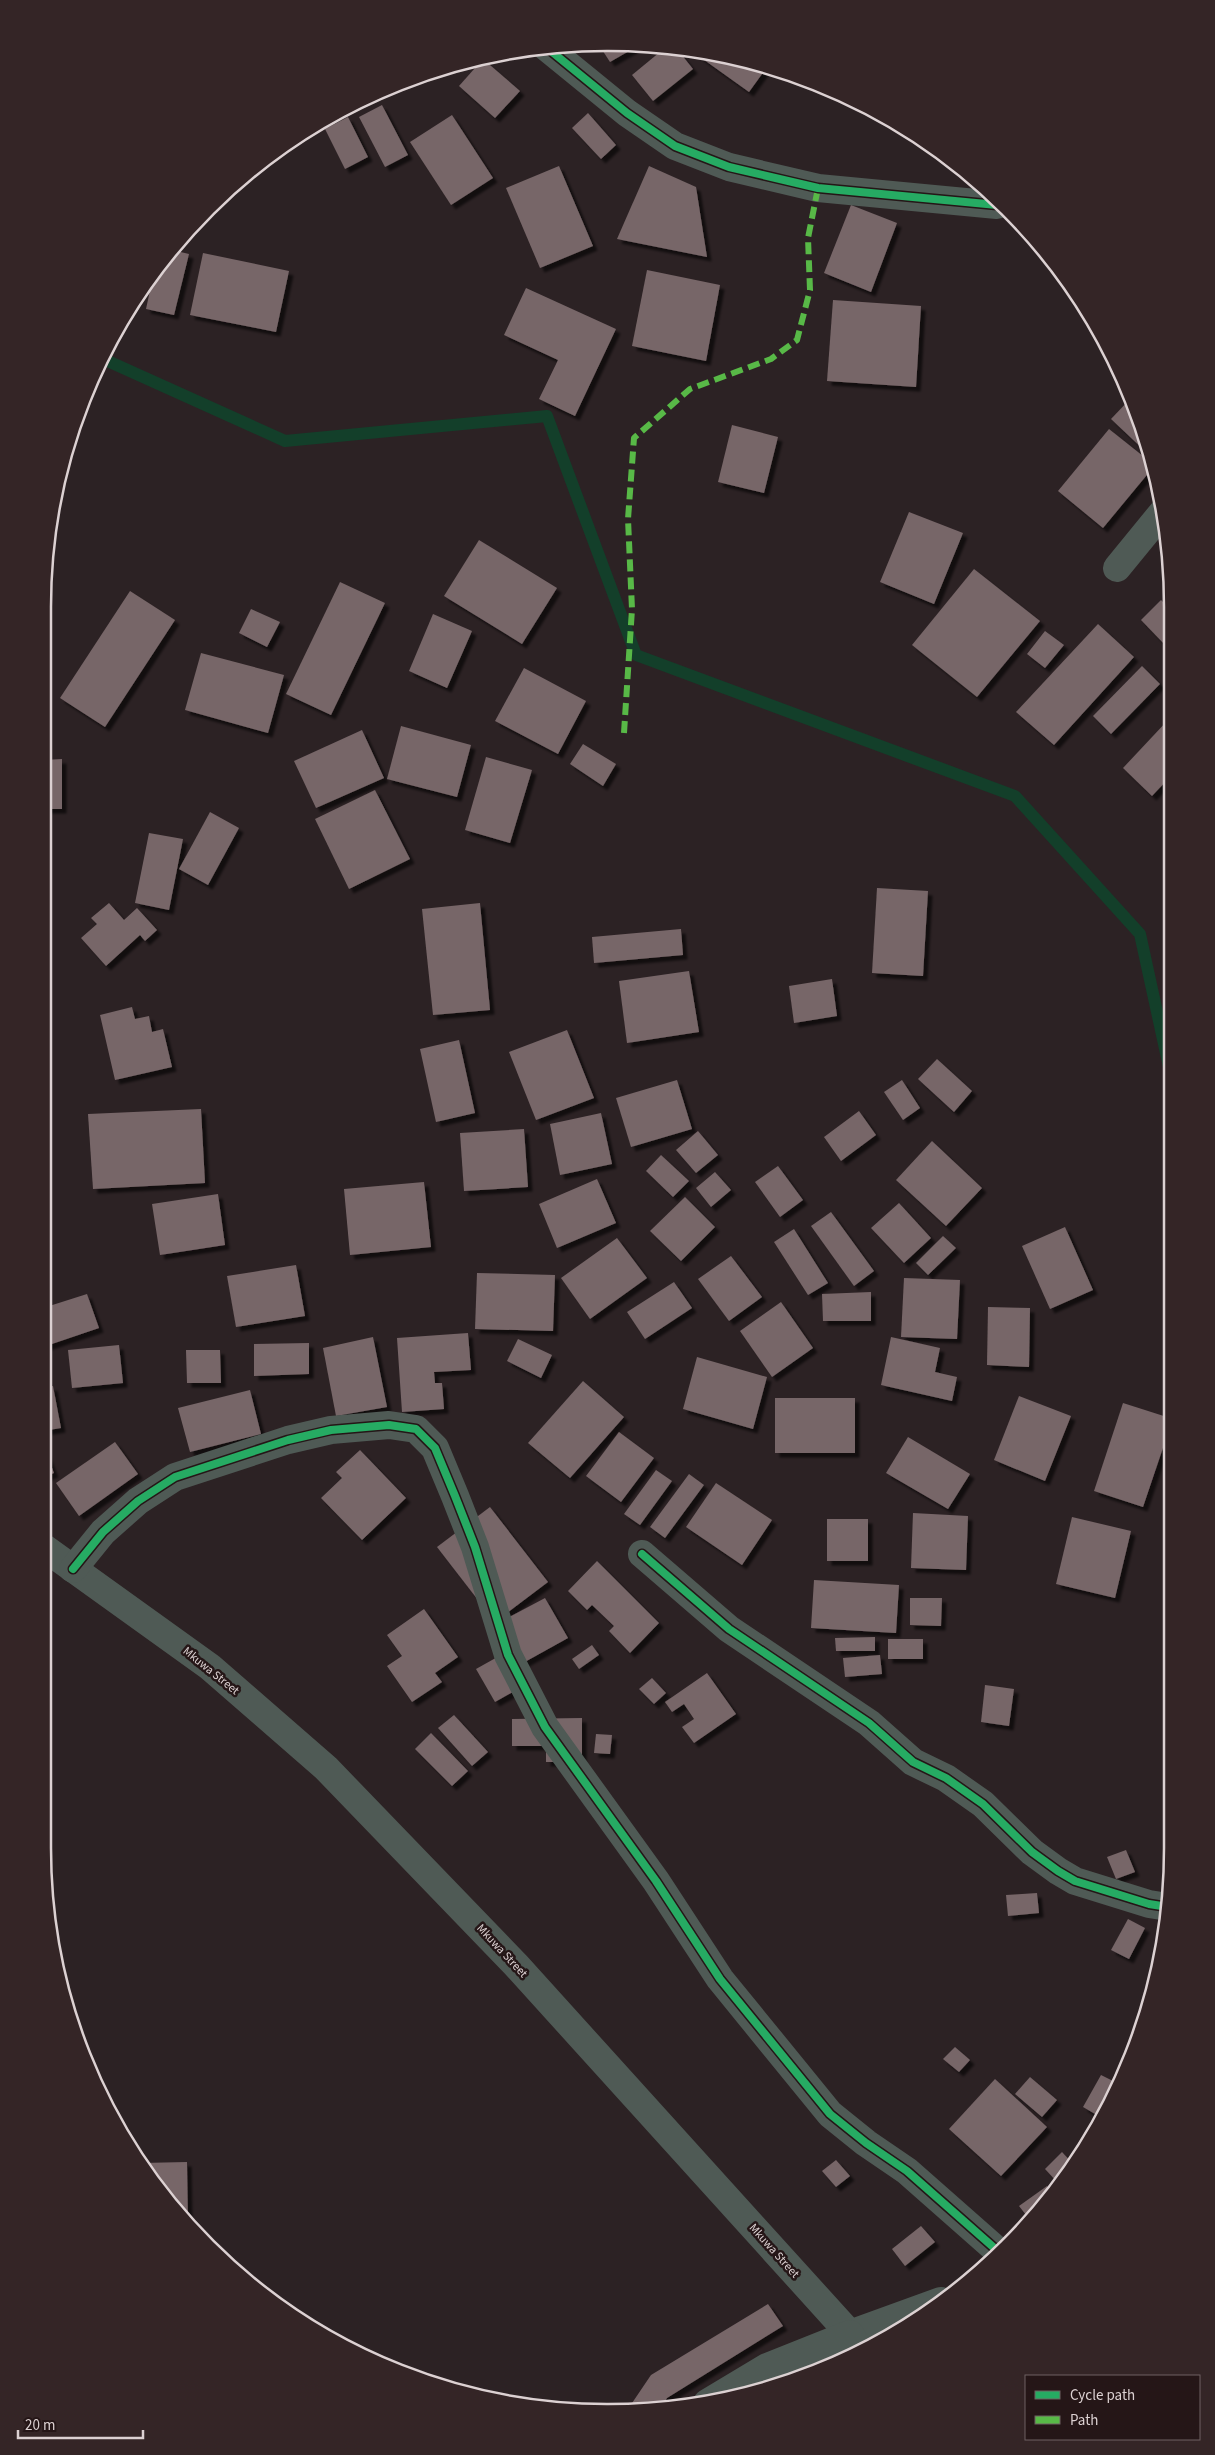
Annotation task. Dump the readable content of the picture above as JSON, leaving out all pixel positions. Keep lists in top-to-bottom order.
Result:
{
  "streets": {
    "street": ["Mkuwa Street"]
  },
  "legend": ["Cycle path", "Path"],
  "scale_bar": "20 m"
}
